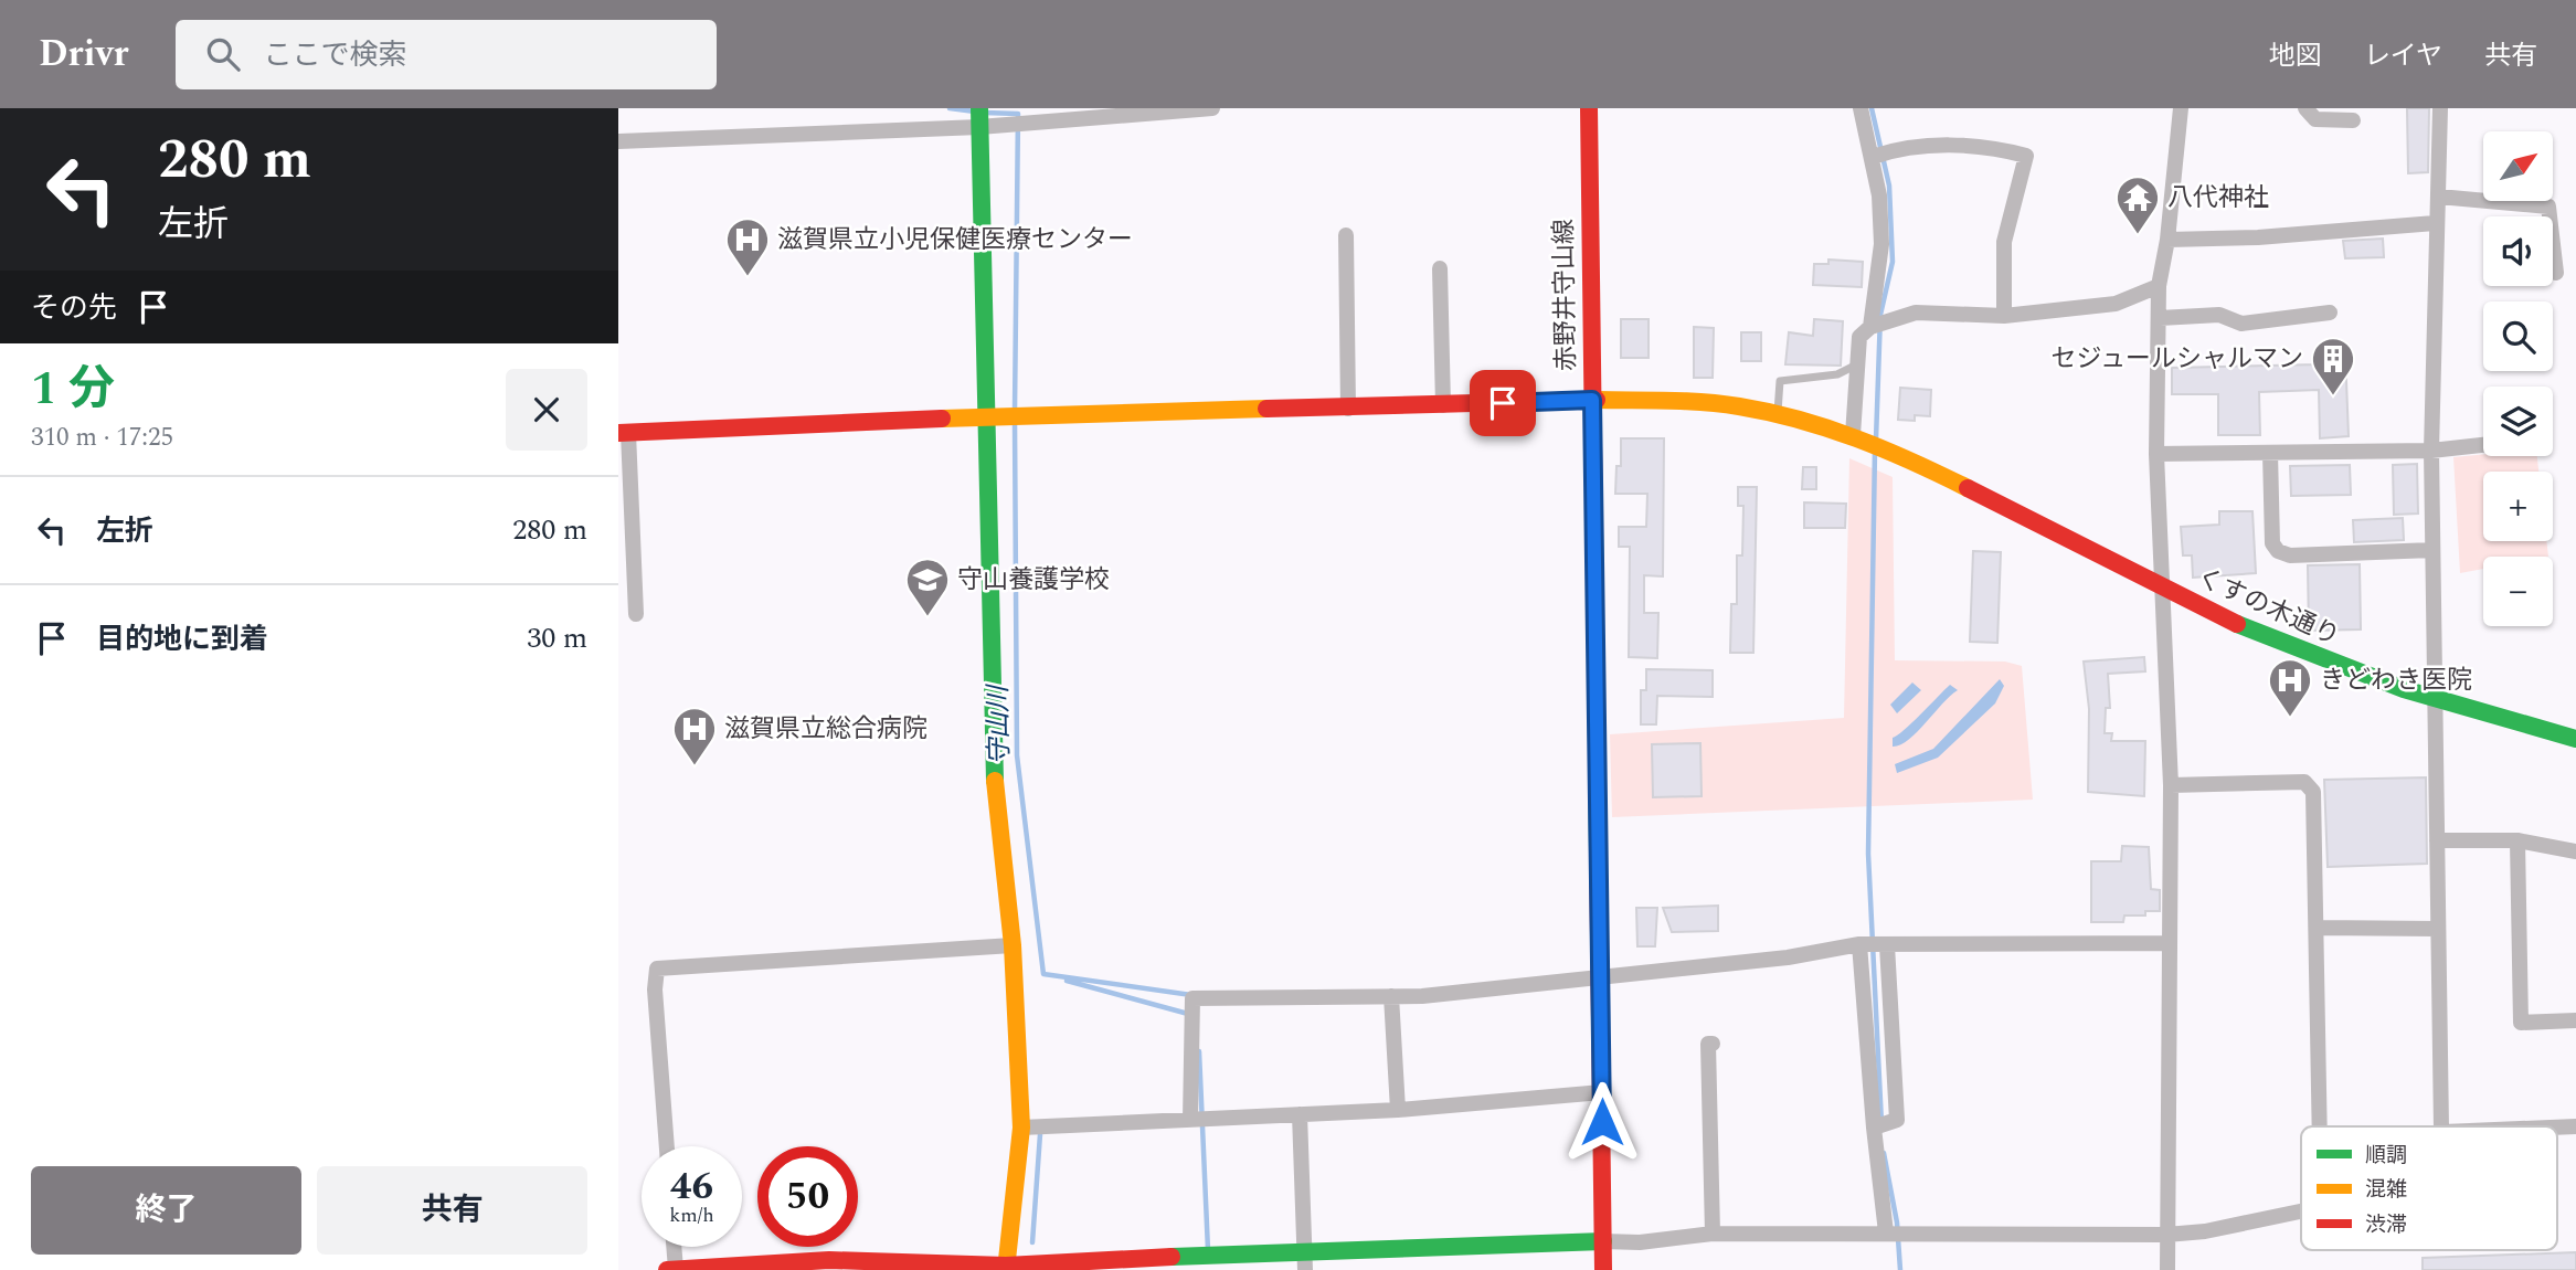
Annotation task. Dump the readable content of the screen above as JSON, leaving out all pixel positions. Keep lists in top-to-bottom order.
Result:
{
  "streets": {
    "street": ["赤野井守山線", "くすの木通り"]
  },
  "crossings": [
    ["赤野井守山線", "くすの木通り"]
  ],
  "water": ["守山川"],
  "places": {
    "temple": ["八代神社"],
    "hospital": ["滋賀県立小児保健医療センター", "きどわき医院", "滋賀県立総合病院"],
    "building": ["セジュールシャルマン"],
    "school or university": ["守山養護学校"]
  },
  "legend": ["順調", "混雑", "渋滞"],
  "north": "top right",
  "page": {
    "header": "Drivr",
    "search": "ここで検索",
    "nav": ["地図", "レイヤ", "共有"],
    "turn": ["280 m", "左折"],
    "map_buttons": ["+", "−"],
    "then": "その先",
    "heading": ["1 分", "310 m · 17:25"],
    "list": [
      {
        "name": "左折",
        "value": "280 m"
      },
      {
        "name": "目的地に到着",
        "value": "30 m"
      }
    ],
    "speed": "46 km/h",
    "limit": "50",
    "buttons": ["終了", "共有"]
  }
}
